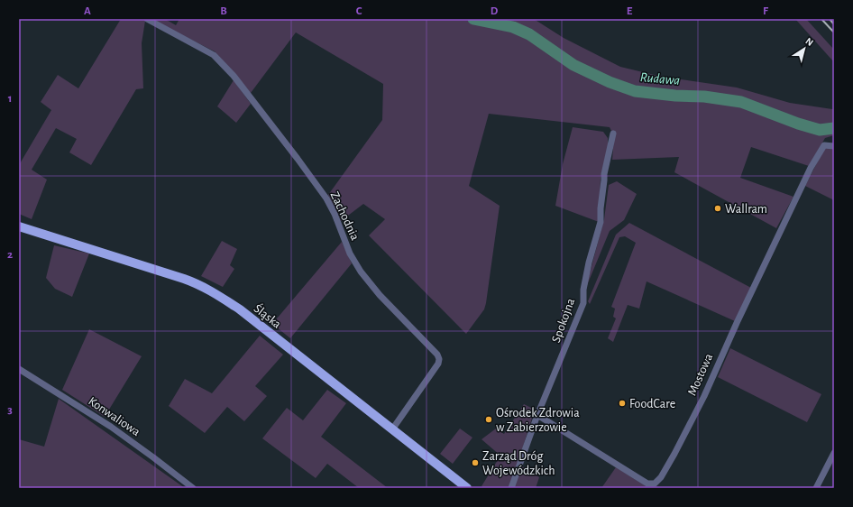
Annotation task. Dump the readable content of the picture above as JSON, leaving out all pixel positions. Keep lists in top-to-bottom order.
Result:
{
  "streets": {
    "main road": ["Śląska"],
    "street": [
      "Zachodnia",
      "Spokojna",
      "Mostowa",
      "Konwaliowa"
    ]
  },
  "crossings": [
    ["Zachodnia", "Śląska"],
    ["Spokojna", "Mostowa"]
  ],
  "water": ["Rudawa"],
  "places": [
    "Wallram",
    "FoodCare",
    "Ośrodek Zdrowia w Zabierzowie",
    "Zarząd Dróg Wojewódzkich"
  ],
  "north": "top right",
  "grid": {
    "columns": [
      "A",
      "B",
      "C",
      "D",
      "E",
      "F"
    ],
    "rows": ["1", "2", "3"]
  }
}
